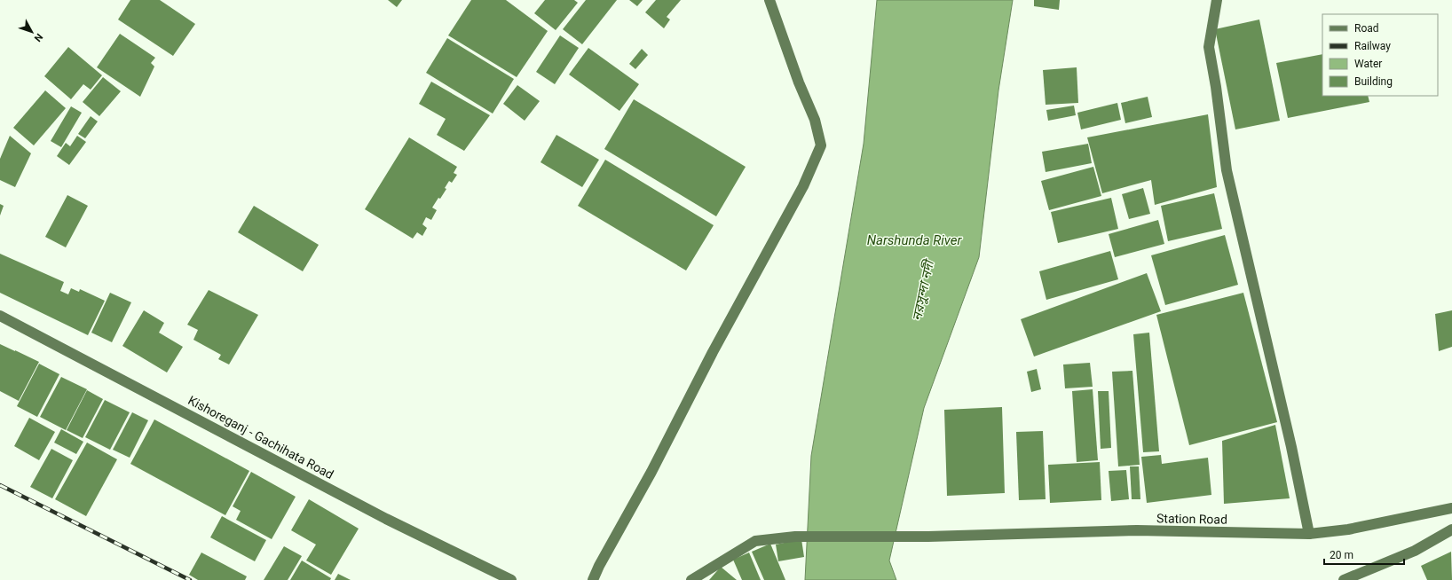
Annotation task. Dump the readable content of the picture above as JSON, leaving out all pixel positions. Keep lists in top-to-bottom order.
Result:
{
  "streets": {
    "main road": ["Kishoreganj - Gachihata Road", "Station Road"]
  },
  "water": ["Narshunda River", "নরসুন্দা নদী"],
  "legend": [
    "Road",
    "Railway",
    "Water",
    "Building"
  ],
  "scale_bar": "20 m",
  "north": "bottom right"
}
